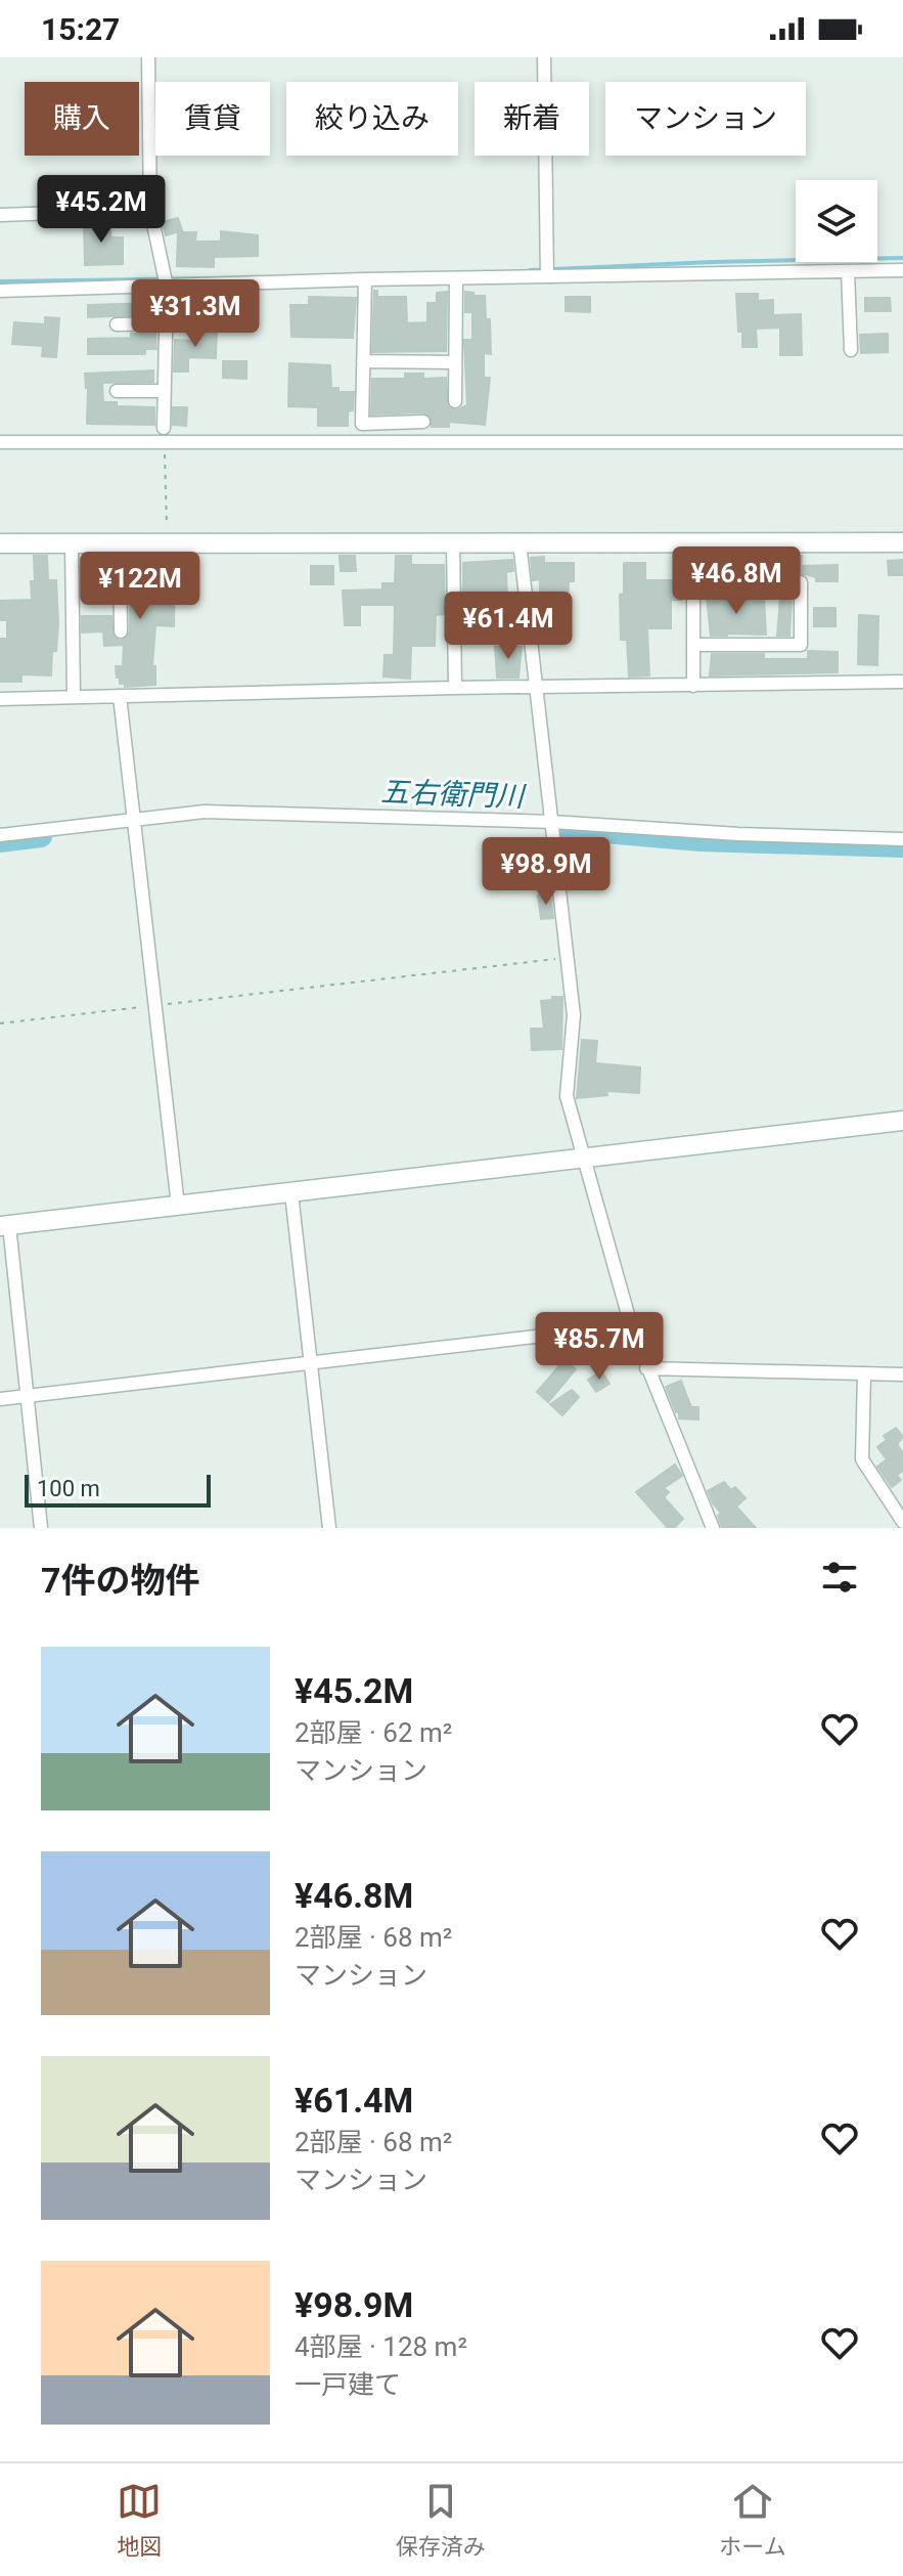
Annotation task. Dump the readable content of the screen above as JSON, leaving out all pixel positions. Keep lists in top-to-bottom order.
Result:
{
  "water": ["五右衛門川"],
  "scale_bar": "100 m",
  "page": {
    "status": "15:27",
    "chip": [
      "購入",
      "賃貸",
      "絞り込み",
      "新着",
      "マンション"
    ],
    "price": [
      "¥45.2M",
      "¥31.3M",
      "¥46.8M",
      "¥122M",
      "¥61.4M",
      "¥98.9M",
      "¥85.7M"
    ],
    "scale": "100 m",
    "heading": "7件の物件",
    "list": [
      {
        "name": "¥45.2M",
        "note": "2部屋 · 62 m² · マンション"
      },
      {
        "name": "¥46.8M",
        "note": "2部屋 · 68 m² · マンション"
      },
      {
        "name": "¥61.4M",
        "note": "2部屋 · 68 m² · マンション"
      },
      {
        "name": "¥98.9M",
        "note": "4部屋 · 128 m² · 一戸建て"
      }
    ],
    "tabs": ["地図", "保存済み", "ホーム"]
  }
}
